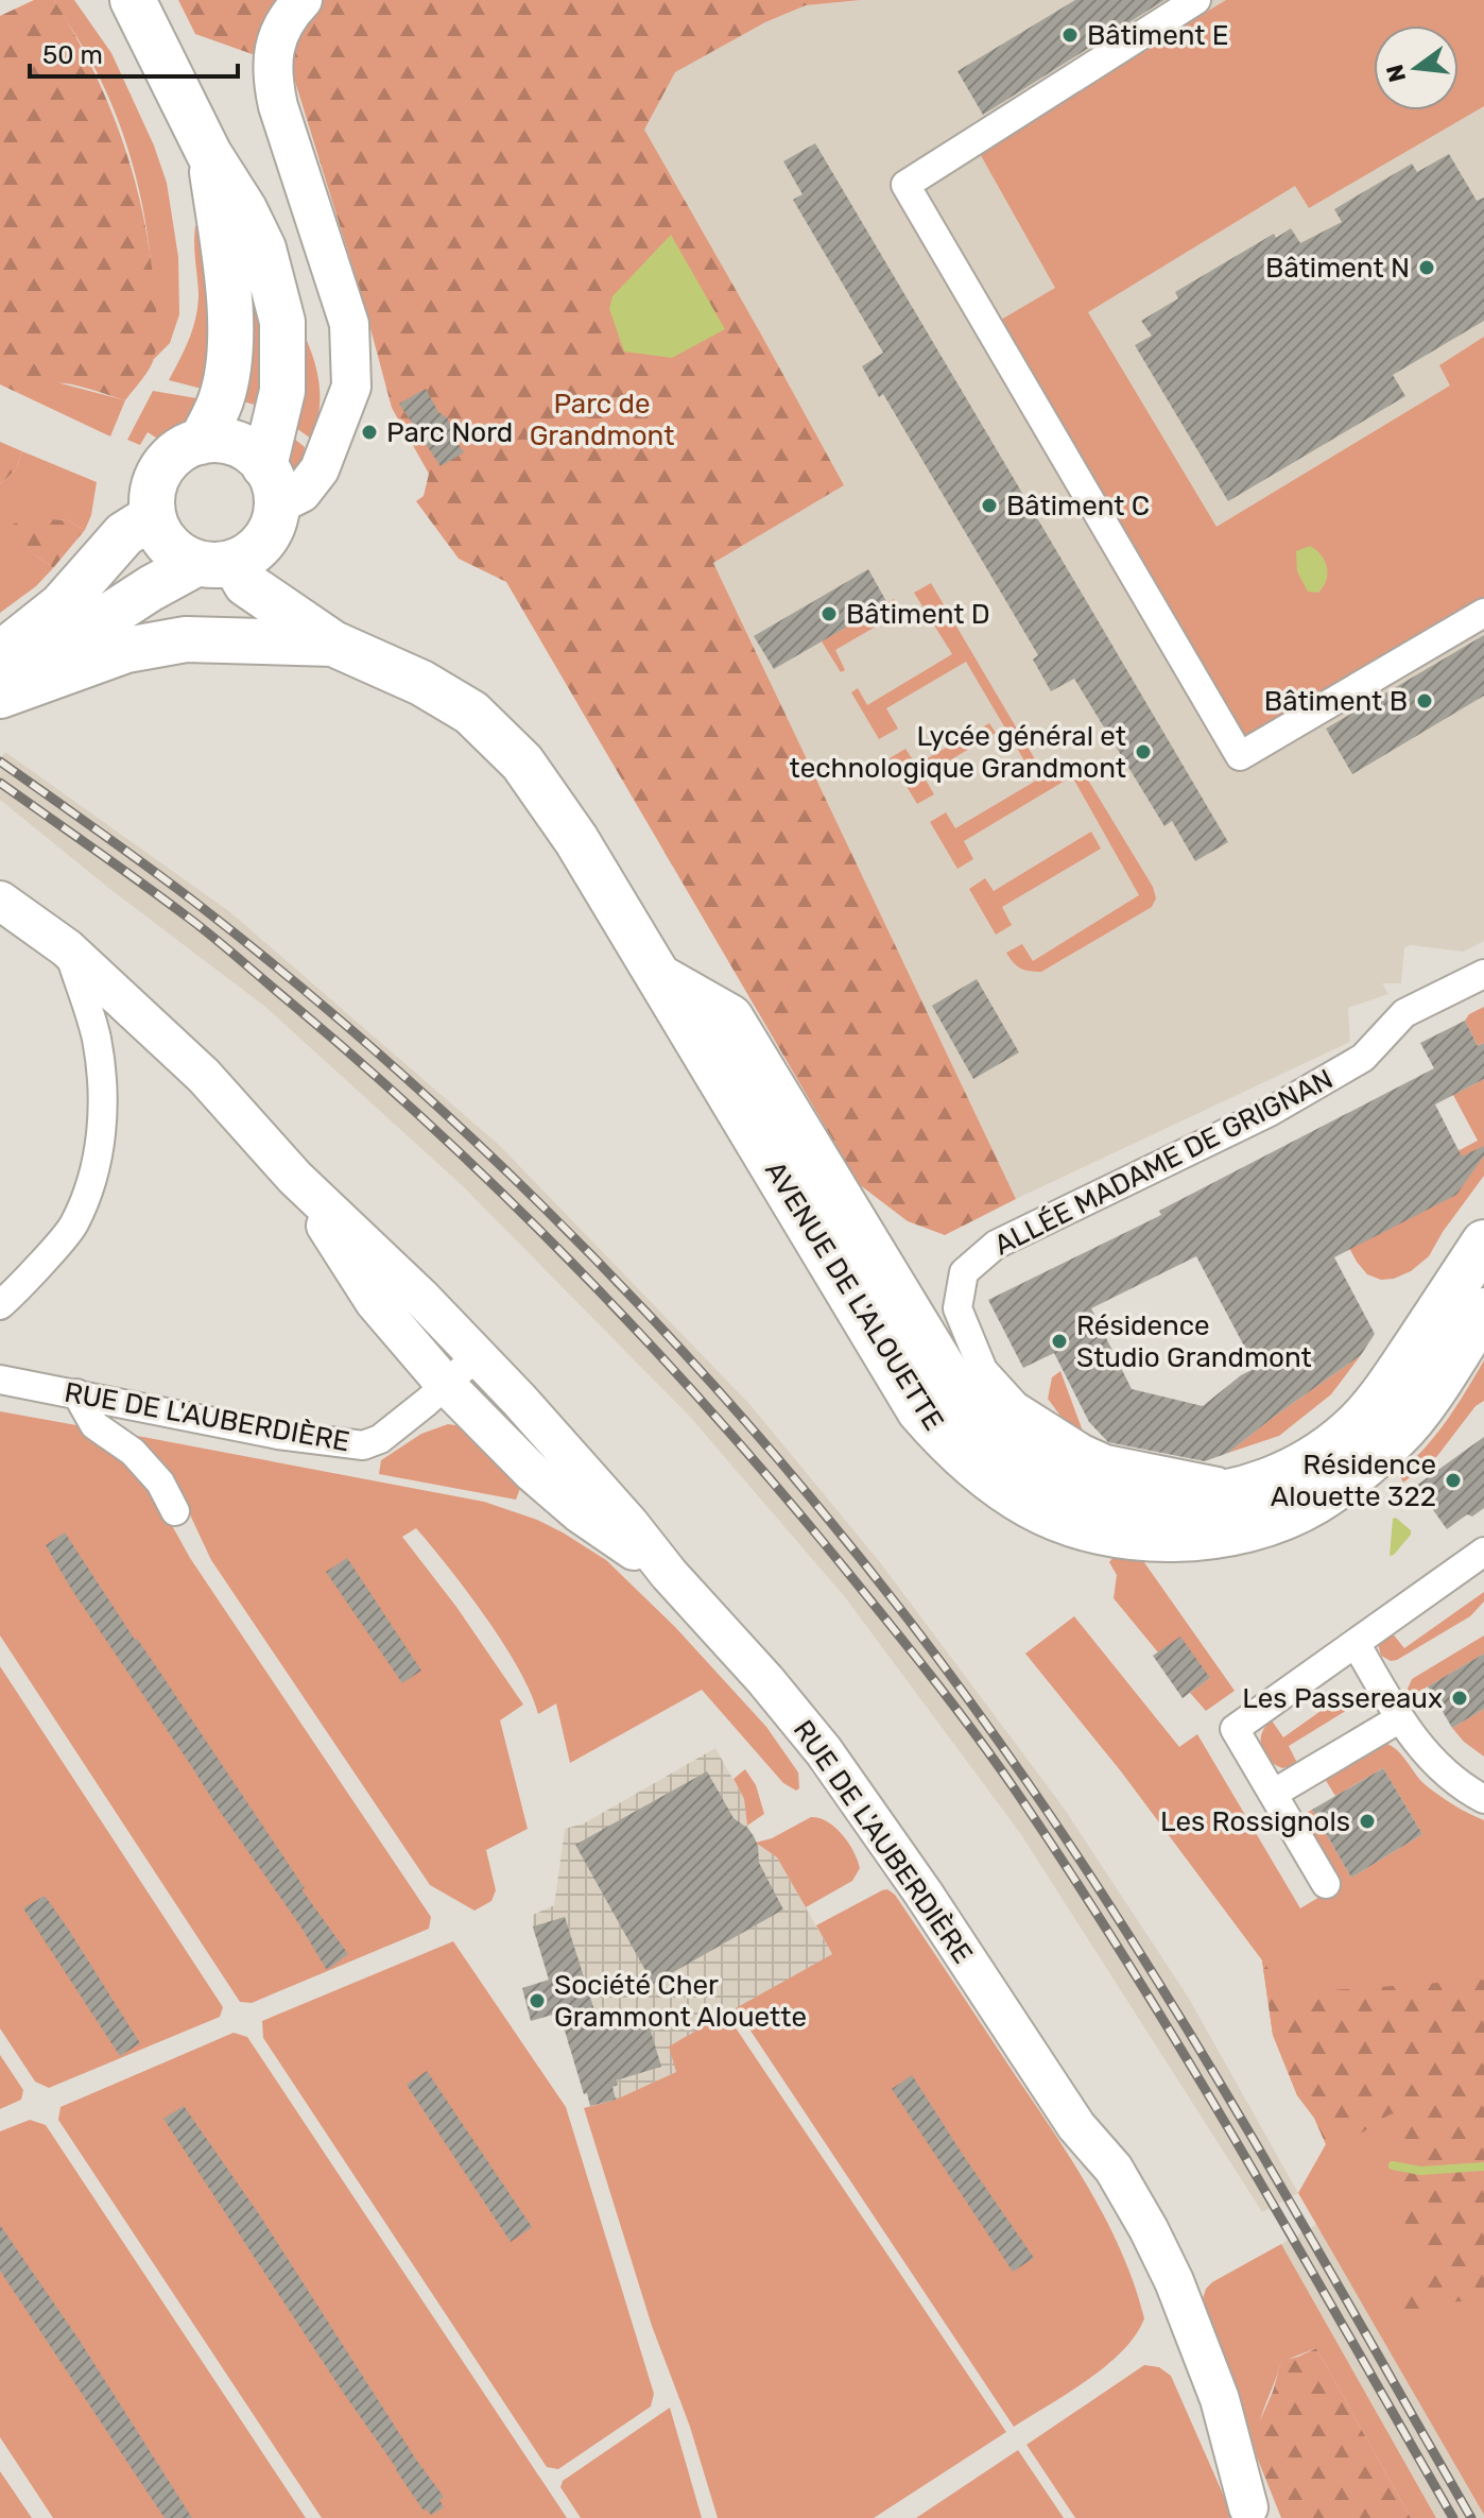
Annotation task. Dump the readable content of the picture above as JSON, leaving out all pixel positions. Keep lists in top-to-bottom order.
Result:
{
  "streets": {
    "main road": ["AVENUE DE L'ALOUETTE"],
    "street": ["ALLÉE MADAME DE GRIGNAN", "RUE DE L'AUBERDIÈRE"]
  },
  "crossings": [
    ["ALLÉE MADAME DE GRIGNAN", "AVENUE DE L'ALOUETTE"]
  ],
  "parks": ["Parc de Grandmont"],
  "places": [
    "Bâtiment E",
    "Bâtiment N",
    "Parc Nord",
    "Bâtiment C",
    "Bâtiment D",
    "Bâtiment B",
    "Lycée général et technologique Grandmont",
    "Résidence Studio Grandmont",
    "Résidence Alouette 322",
    "Les Passereaux",
    "Les Rossignols",
    "Société Cher Grammont Alouette"
  ],
  "scale_bar": "50 m",
  "north": "left"
}
